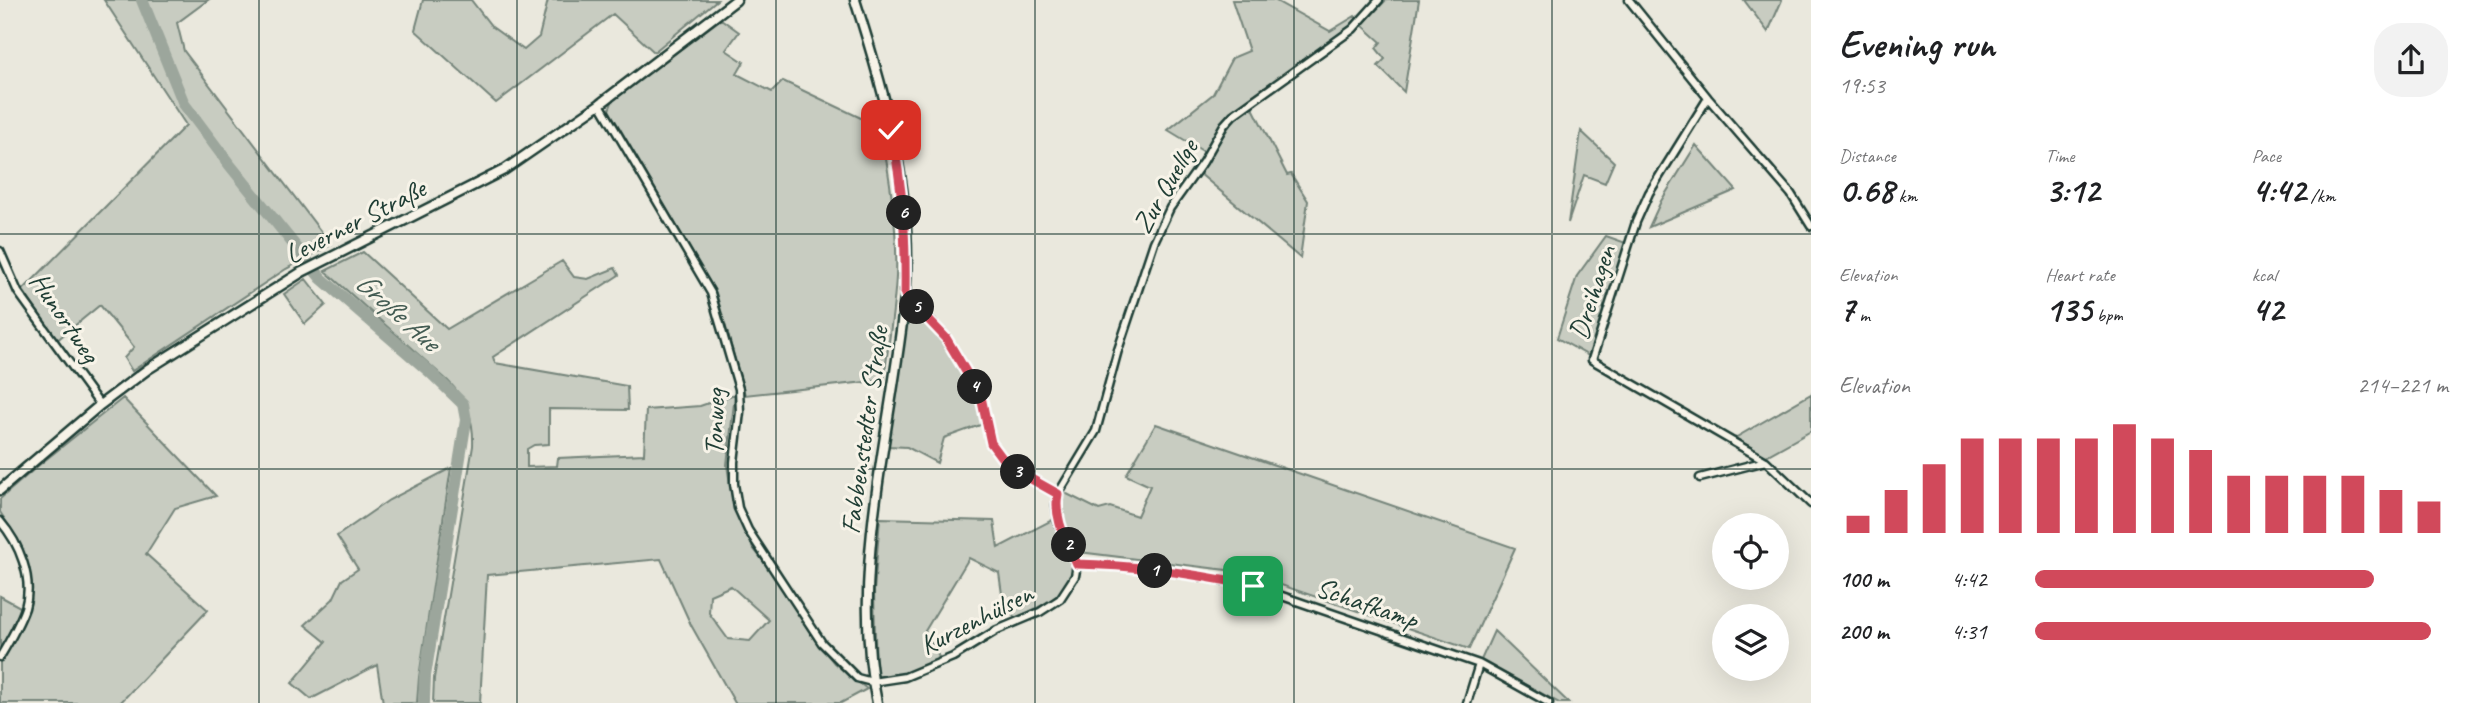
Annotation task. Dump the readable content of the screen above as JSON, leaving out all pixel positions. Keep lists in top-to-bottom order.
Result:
{
  "streets": {
    "street": [
      "Zur Quellge",
      "Leverner Straße",
      "Dreihagen",
      "Hunortweg",
      "Tonweg",
      "Fabbenstedter Straße",
      "Schafkamp",
      "Kurzenhülsen"
    ]
  },
  "crossings": [
    ["Leverner Straße", "Hunortweg"],
    ["Leverner Straße", "Tonweg"],
    ["Tonweg", "Fabbenstedter Straße"],
    ["Tonweg", "Kurzenhülsen"],
    ["Fabbenstedter Straße", "Kurzenhülsen"],
    ["Schafkamp", "Kurzenhülsen"]
  ],
  "water": ["Große Aue"],
  "page": {
    "heading": ["Evening run", "19:53"],
    "stats": [
      ["Distance", "0.68 km"],
      ["Time", "3:12"],
      ["Pace", "4:42 /km"],
      ["Elevation", "7 m"],
      ["Heart rate", "135 bpm"],
      ["kcal", "42"]
    ],
    "pins": [
      "6",
      "5",
      "4",
      "3",
      "2",
      "1"
    ],
    "chart": ["Elevation", "214–221 m"],
    "list": [
      {
        "name": "100 m",
        "note": "4:42"
      },
      {
        "name": "200 m",
        "note": "4:31"
      }
    ]
  }
}
